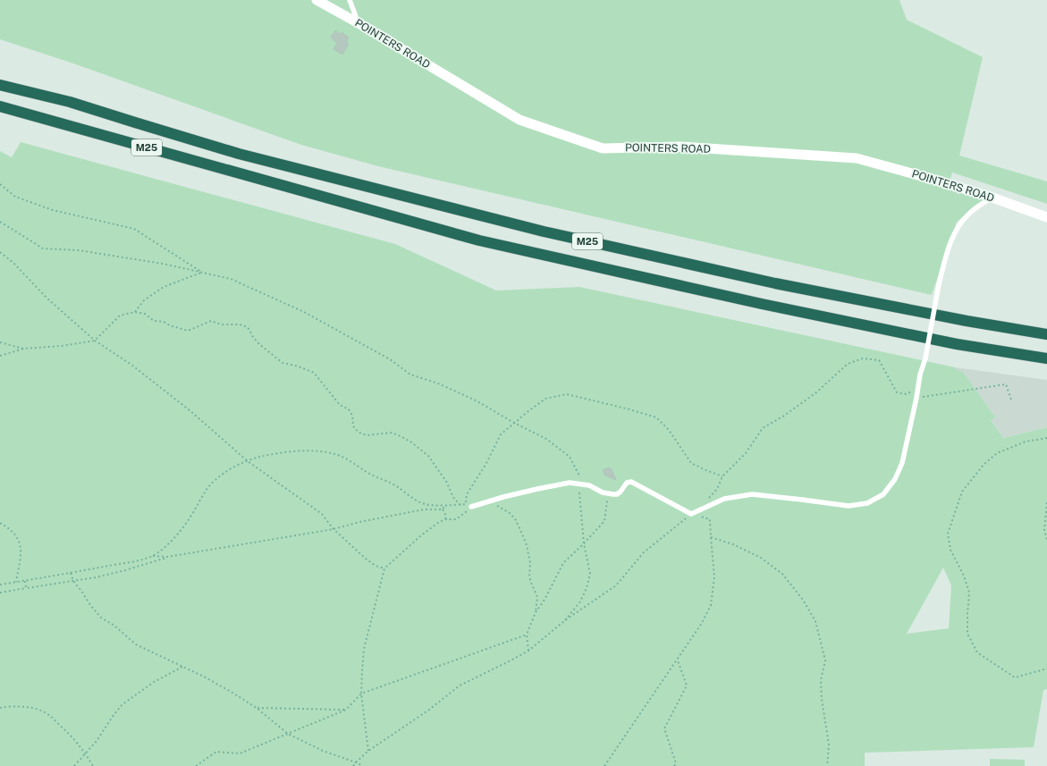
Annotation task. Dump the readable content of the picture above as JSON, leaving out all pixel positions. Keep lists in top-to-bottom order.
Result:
{
  "streets": {
    "highway": ["M25"],
    "street": ["POINTERS ROAD"]
  }
}
